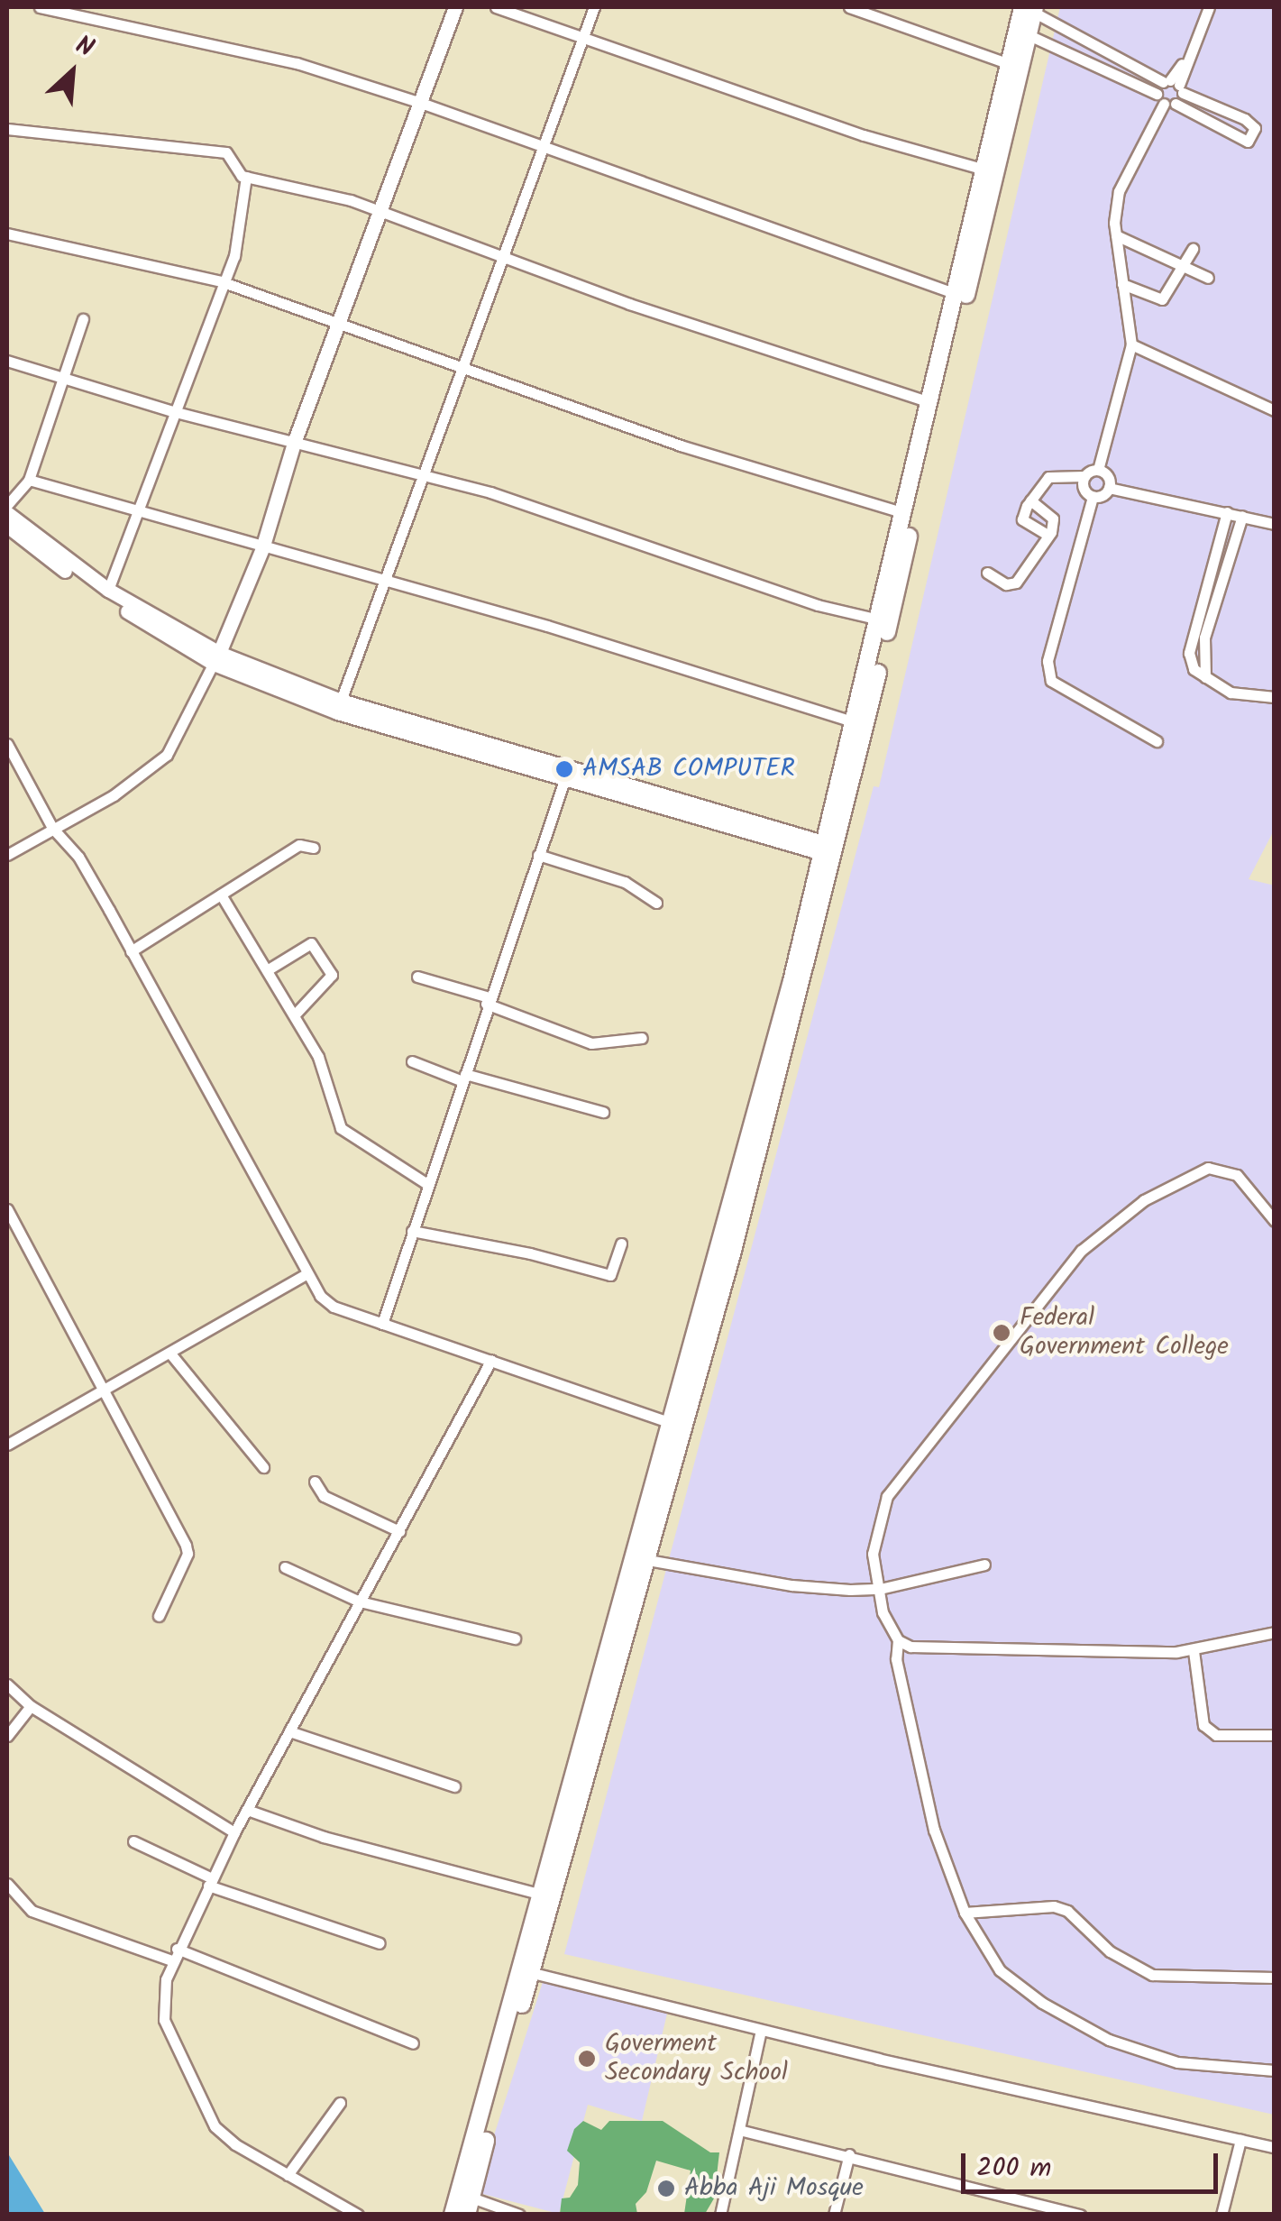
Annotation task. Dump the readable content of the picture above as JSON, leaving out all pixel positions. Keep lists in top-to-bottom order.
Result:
{
  "places": [
    "AMSAB COMPUTER",
    "Federal Government College",
    "Goverment Secondary School",
    "Abba Aji Mosque"
  ],
  "scale_bar": "200 m",
  "north": "top right"
}
